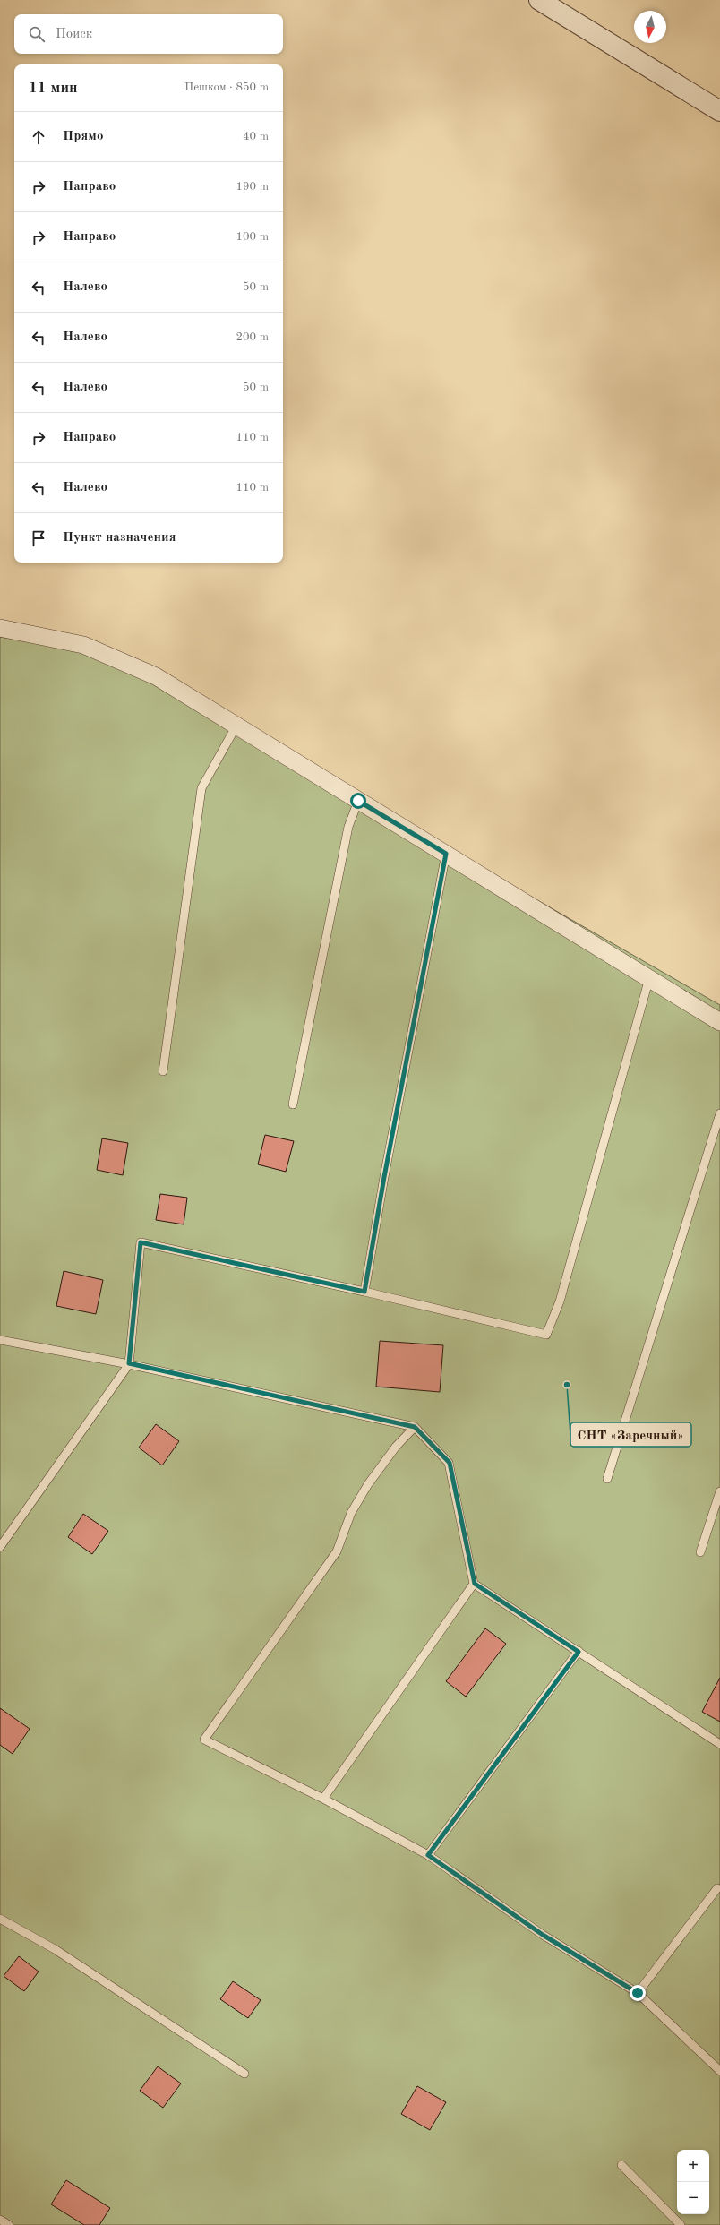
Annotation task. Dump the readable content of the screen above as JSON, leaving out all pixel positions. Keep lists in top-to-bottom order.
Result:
{
  "places": ["СНТ «Заречный»"],
  "north": "bottom",
  "page": {
    "search": "Поиск",
    "heading": ["11 мин", "Пешком · 850 m"],
    "list": [
      ["Прямо", "40 m"],
      ["Направо", "190 m"],
      ["Направо", "100 m"],
      ["Налево", "50 m"],
      ["Налево", "200 m"],
      ["Налево", "50 m"],
      ["Направо", "110 m"],
      ["Налево", "110 m"],
      "Пункт назначения"
    ],
    "map_buttons": ["+", "−"]
  }
}
